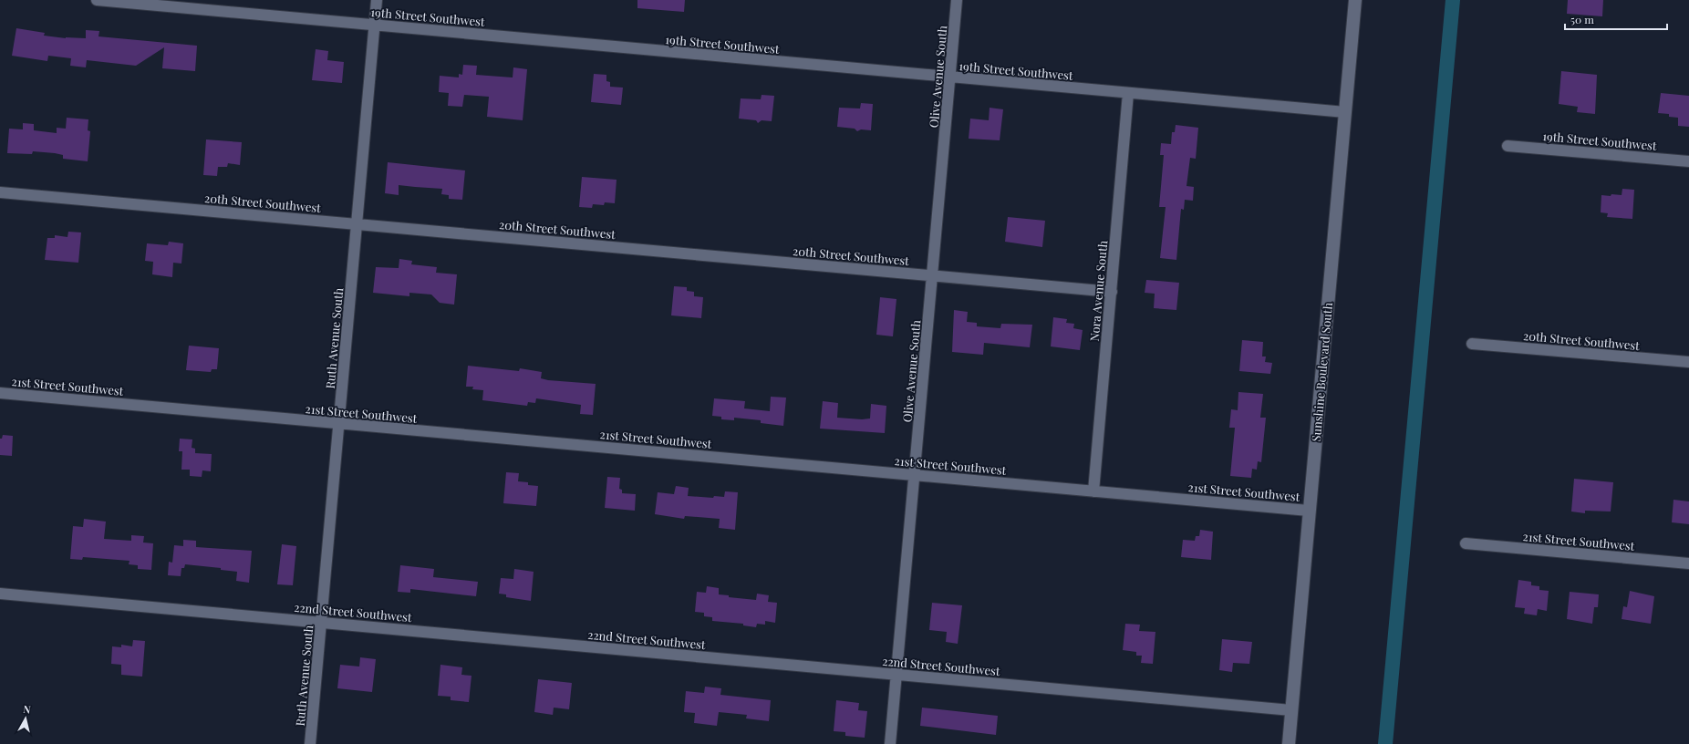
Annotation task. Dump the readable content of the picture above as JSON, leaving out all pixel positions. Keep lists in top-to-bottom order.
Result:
{
  "streets": {
    "street": [
      "19th Street Southwest",
      "Olive Avenue South",
      "20th Street Southwest",
      "Nora Avenue South",
      "Ruth Avenue South",
      "Sunshine Boulevard South",
      "21st Street Southwest",
      "22nd Street Southwest"
    ]
  },
  "crossings": [
    ["19th Street Southwest", "Olive Avenue South"],
    ["19th Street Southwest", "Nora Avenue South"],
    ["19th Street Southwest", "Ruth Avenue South"],
    ["19th Street Southwest", "Sunshine Boulevard South"],
    ["Olive Avenue South", "20th Street Southwest"],
    ["Olive Avenue South", "21st Street Southwest"],
    ["Olive Avenue South", "22nd Street Southwest"],
    ["20th Street Southwest", "Nora Avenue South"],
    ["20th Street Southwest", "Ruth Avenue South"],
    ["Nora Avenue South", "21st Street Southwest"],
    ["Ruth Avenue South", "21st Street Southwest"],
    ["Ruth Avenue South", "22nd Street Southwest"],
    ["Sunshine Boulevard South", "21st Street Southwest"],
    ["Sunshine Boulevard South", "22nd Street Southwest"]
  ],
  "scale_bar": "50 m",
  "north": "top"
}
